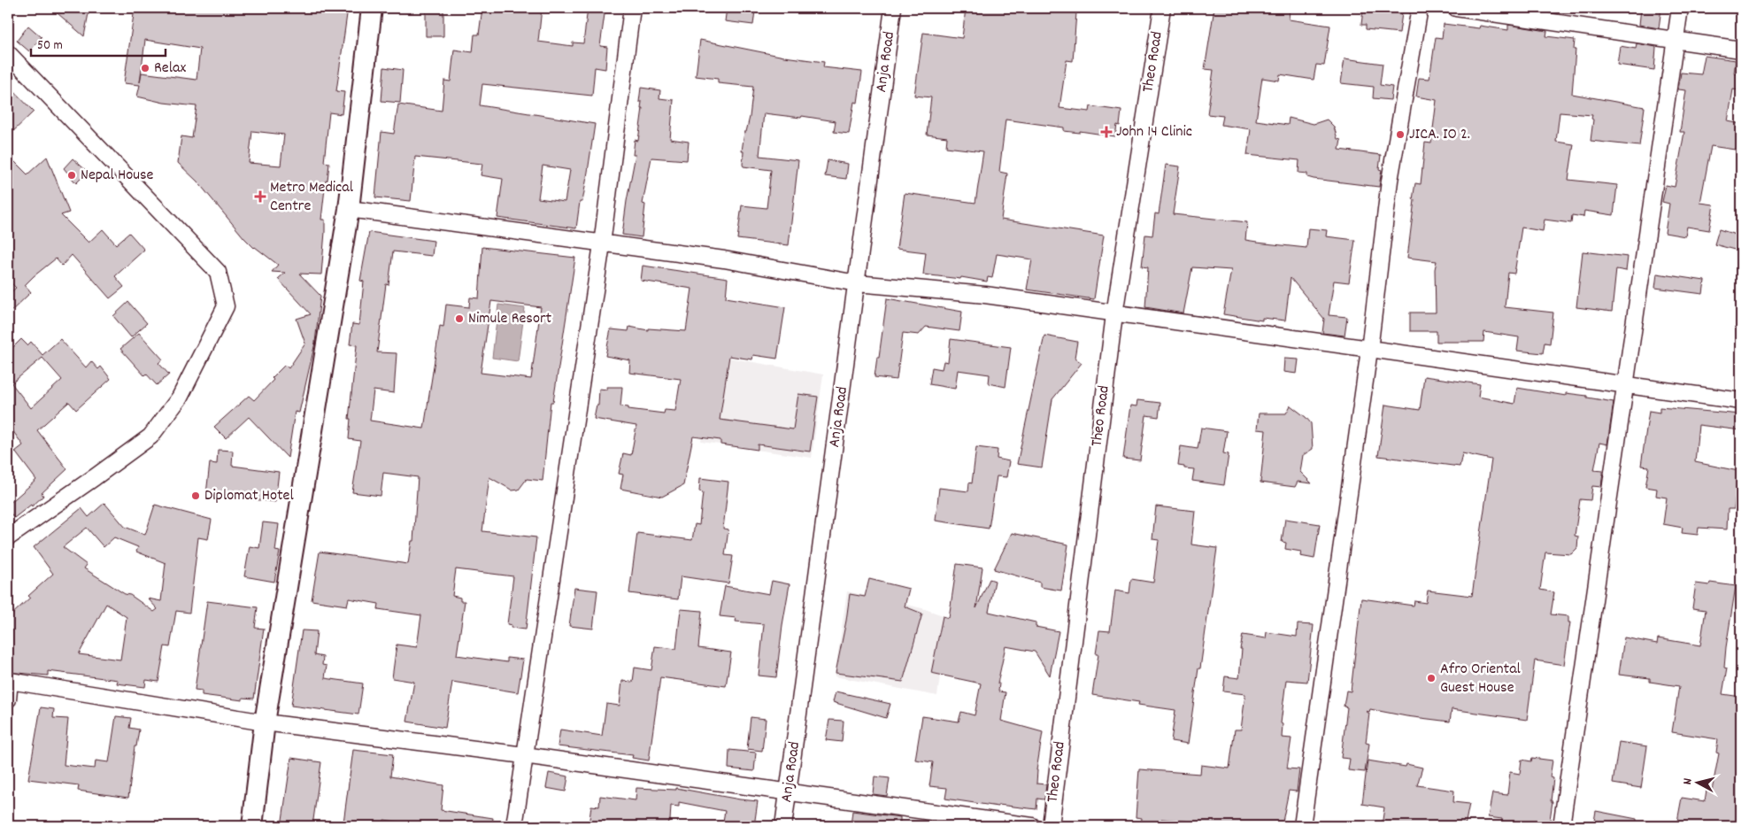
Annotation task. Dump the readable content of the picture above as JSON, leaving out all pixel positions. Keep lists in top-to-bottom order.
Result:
{
  "streets": {
    "street": ["Anja Road", "Theo Road"]
  },
  "places": {
    "other": [
      "Relax",
      "JICA. IO 2.",
      "Nepal House",
      "Nimule Resort",
      "Diplomat Hotel",
      "Afro Oriental Guest House"
    ],
    "health": ["John 14 Clinic", "Metro Medical Centre"]
  },
  "scale_bar": "50 m",
  "north": "left"
}
